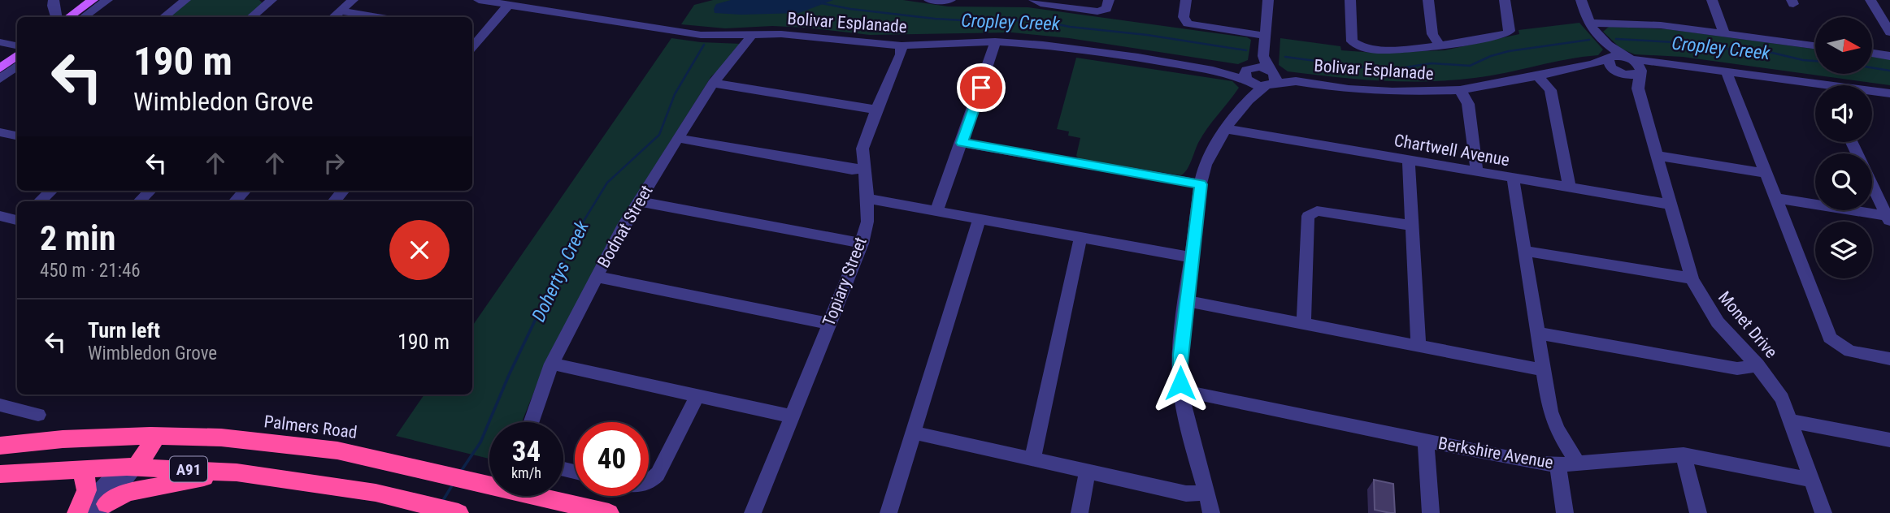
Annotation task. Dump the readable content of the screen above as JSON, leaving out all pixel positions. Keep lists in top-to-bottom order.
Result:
{
  "streets": {
    "highway": ["Palmers Road", "A91"],
    "street": [
      "Bolivar Esplanade",
      "Chartwell Avenue",
      "Bodnat Street",
      "Topiary Street",
      "Monet Drive",
      "Berkshire Avenue"
    ]
  },
  "crossings": [
    ["Bolivar Esplanade", "Bodnat Street"],
    ["Bolivar Esplanade", "Topiary Street"],
    ["Bolivar Esplanade", "Monet Drive"],
    ["Chartwell Avenue", "Monet Drive"],
    ["Monet Drive", "Berkshire Avenue"]
  ],
  "water": ["Cropley Creek", "Dohertys Creek"],
  "north": "right",
  "page": {
    "turn": ["190 m", "Wimbledon Grove"],
    "heading": ["2 min", "450 m · 21:46"],
    "list": [
      {
        "name": "Turn left",
        "note": "Wimbledon Grove",
        "value": "190 m"
      }
    ],
    "speed": "34 km/h",
    "limit": "40"
  }
}
